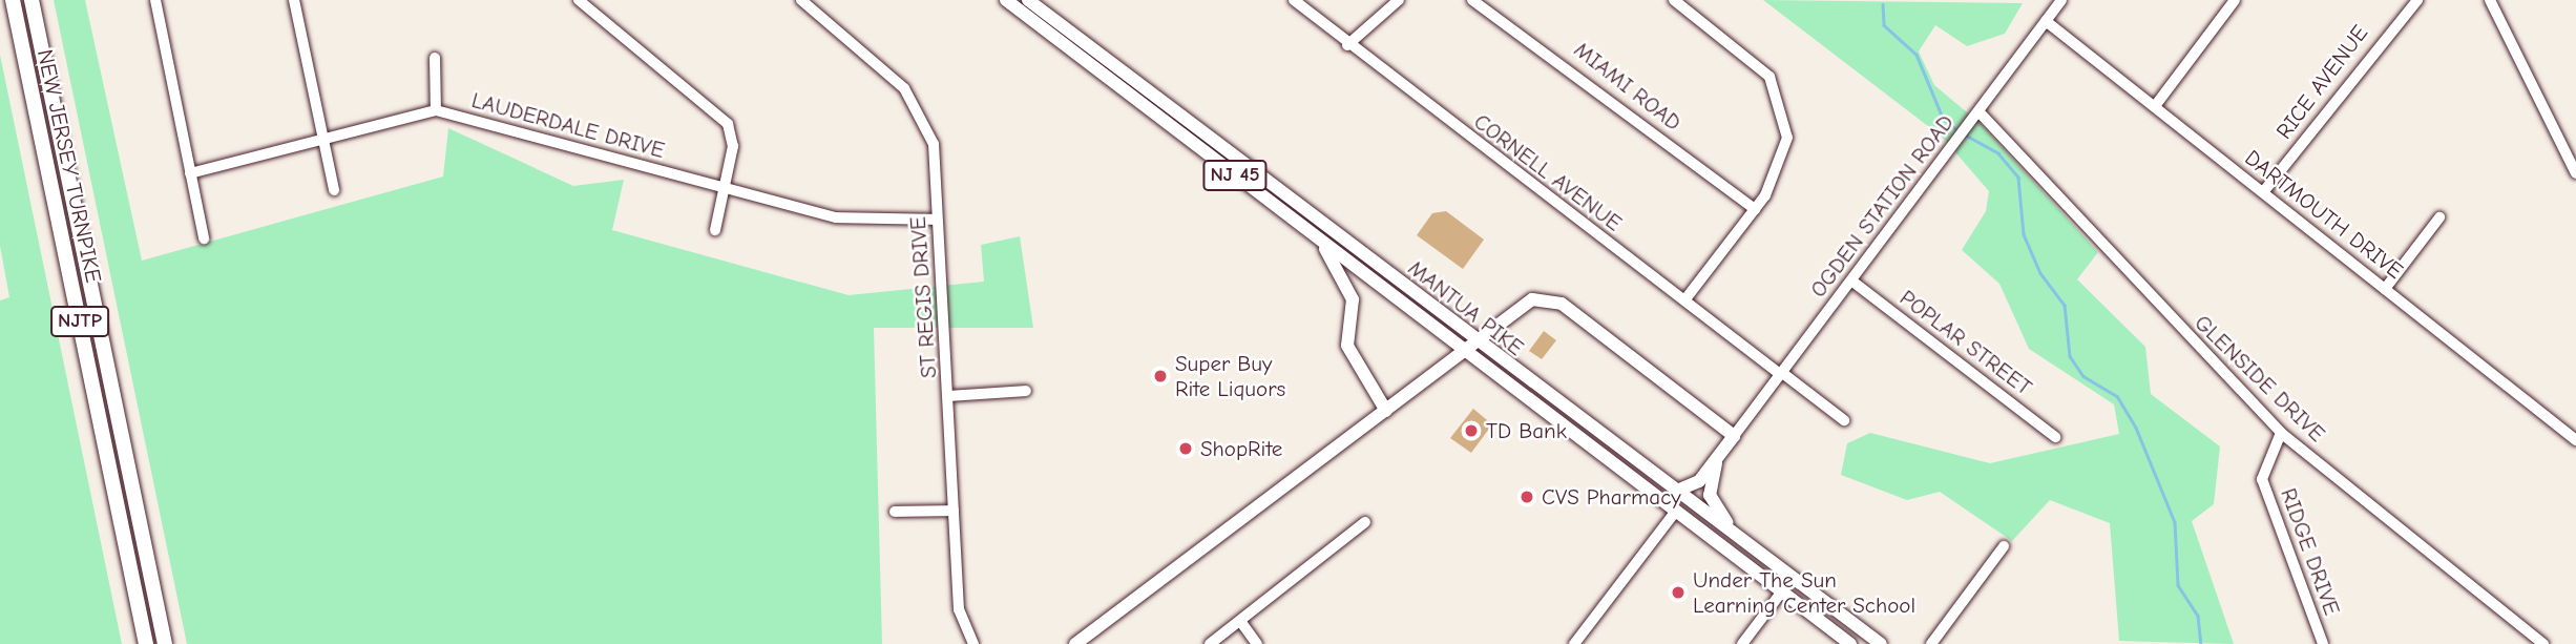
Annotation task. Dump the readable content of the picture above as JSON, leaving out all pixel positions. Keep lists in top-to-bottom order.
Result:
{
  "streets": {
    "highway": ["NEW JERSEY TURNPIKE", "NJTP"],
    "main road": ["NJ 45", "MANTUA PIKE"],
    "street": [
      "RICE AVENUE",
      "MIAMI ROAD",
      "LAUDERDALE DRIVE",
      "CORNELL AVENUE",
      "OGDEN STATION ROAD",
      "DARTMOUTH DRIVE",
      "ST REGIS DRIVE",
      "POPLAR STREET",
      "GLENSIDE DRIVE",
      "RIDGE DRIVE"
    ]
  },
  "crossings": [
    ["RICE AVENUE", "DARTMOUTH DRIVE"],
    ["LAUDERDALE DRIVE", "ST REGIS DRIVE"],
    ["CORNELL AVENUE", "OGDEN STATION ROAD"],
    ["OGDEN STATION ROAD", "DARTMOUTH DRIVE"],
    ["OGDEN STATION ROAD", "POPLAR STREET"],
    ["OGDEN STATION ROAD", "GLENSIDE DRIVE"],
    ["GLENSIDE DRIVE", "RIDGE DRIVE"]
  ],
  "places": [
    "Super Buy Rite Liquors",
    "TD Bank",
    "ShopRite",
    "CVS Pharmacy",
    "Under The Sun Learning Center School"
  ]
}
